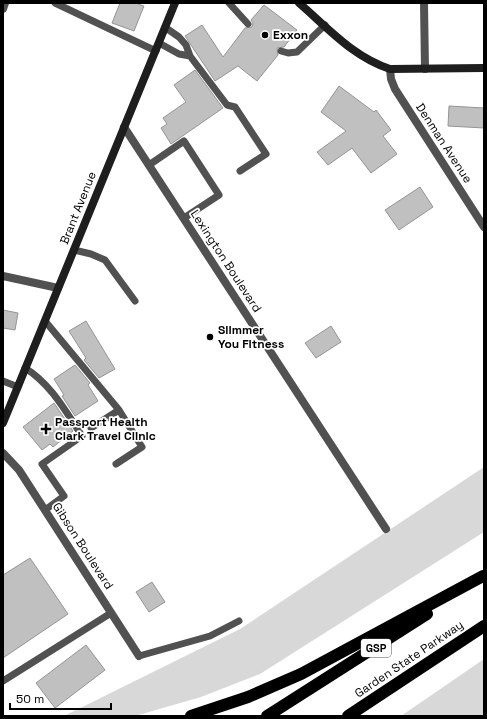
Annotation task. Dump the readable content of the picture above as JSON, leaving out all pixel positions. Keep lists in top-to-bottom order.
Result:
{
  "streets": {
    "highway": ["GSP", "Garden State Parkway"],
    "main road": ["Brant Avenue"],
    "street": ["Denman Avenue", "Lexington Boulevard", "Gibson Boulevard"]
  },
  "crossings": [
    ["Brant Avenue", "Lexington Boulevard"]
  ],
  "places": {
    "other": ["Exxon", "Slimmer You Fitness"],
    "health": ["Passport Health Clark Travel Clinic"]
  },
  "scale_bar": "50 m"
}
